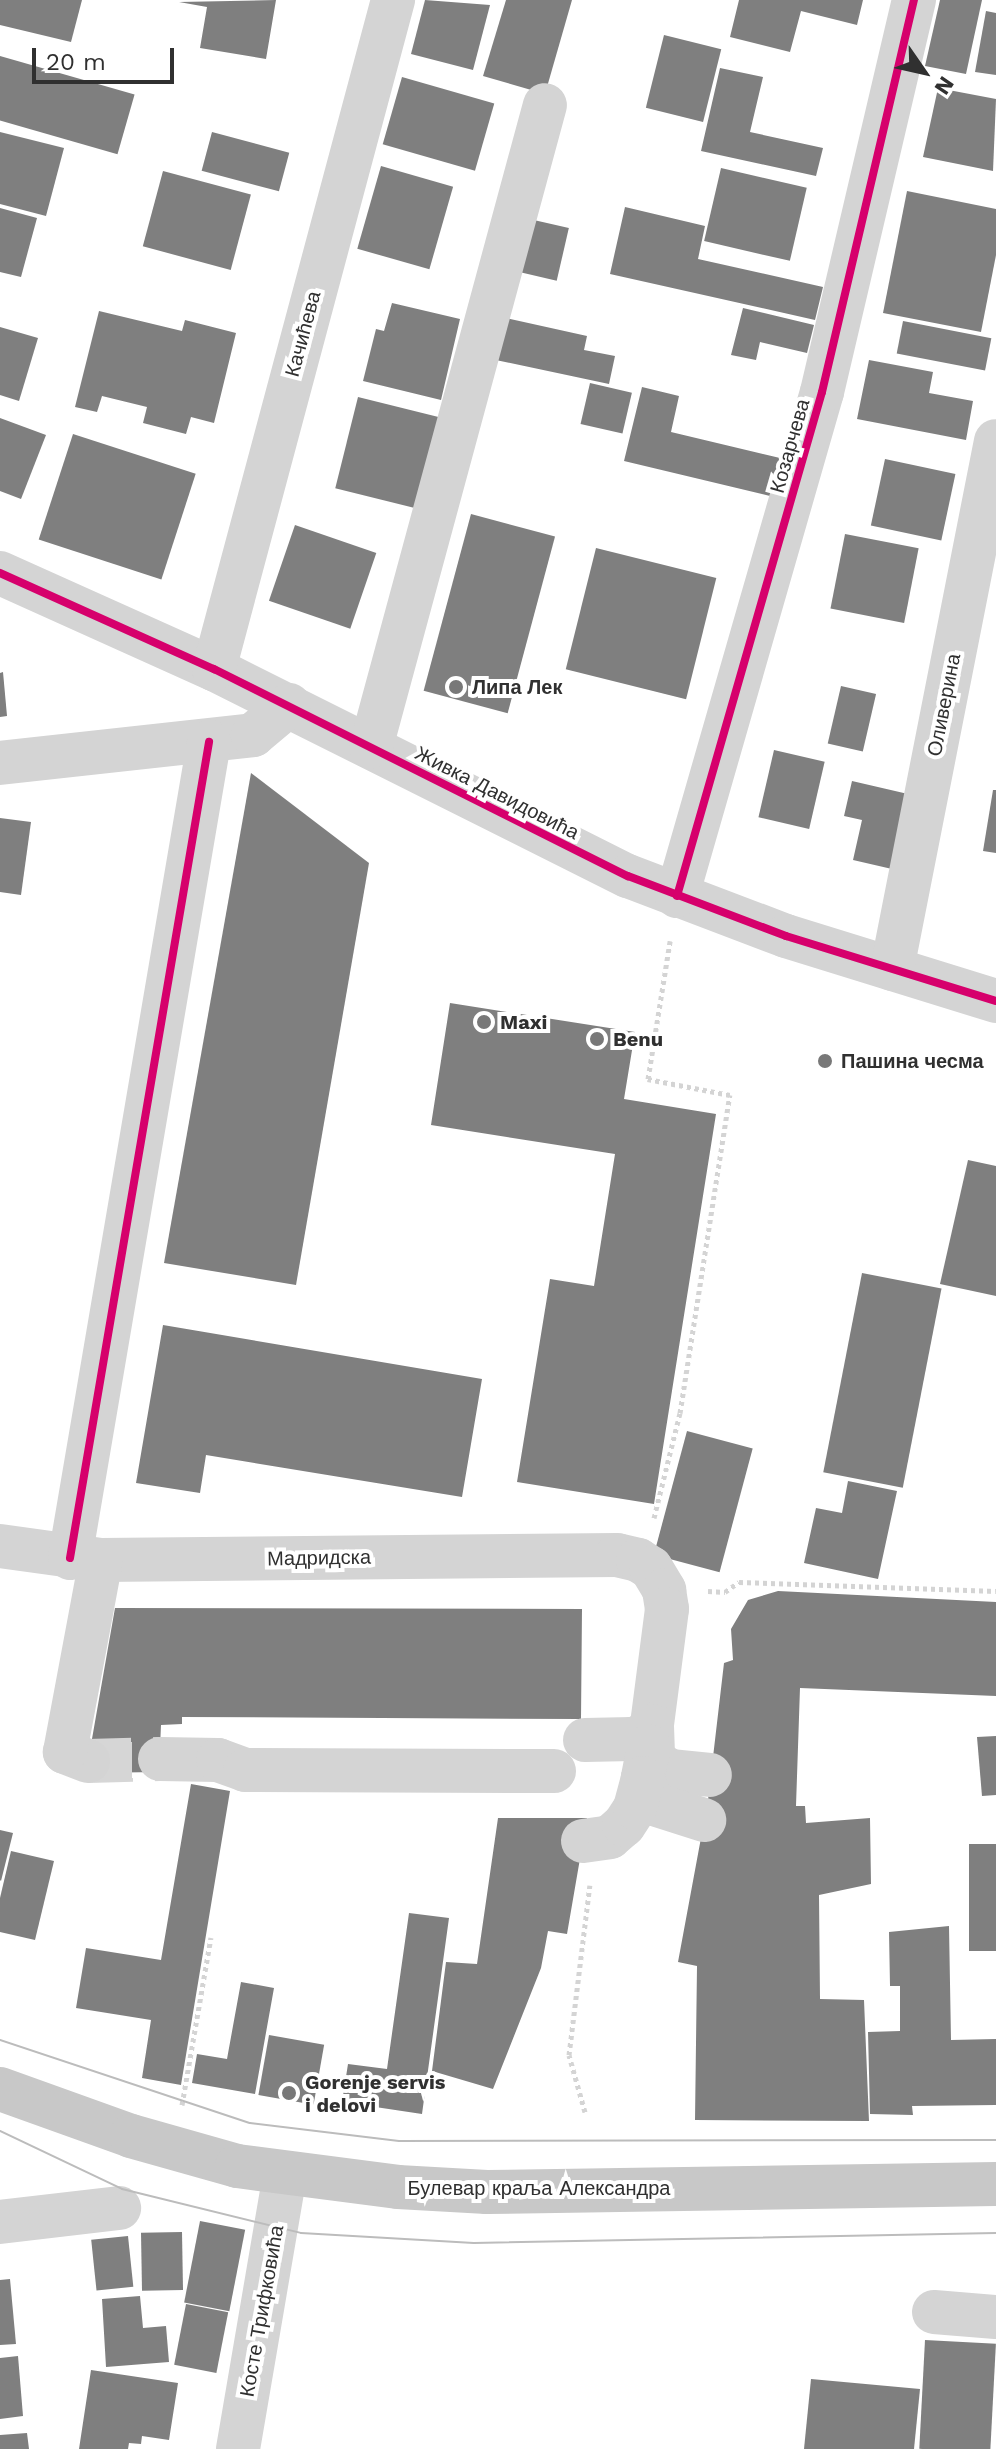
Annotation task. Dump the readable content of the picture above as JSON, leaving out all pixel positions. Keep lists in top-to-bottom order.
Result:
{
  "streets": {
    "main road": ["Булевар краља Александра"],
    "street": [
      "Качићева",
      "Козарчева",
      "Оливерина",
      "Живка Давидовића",
      "Мадридска",
      "Косте Трифковића"
    ]
  },
  "crossings": [
    ["Качићева", "Живка Давидовића"],
    ["Козарчева", "Живка Давидовића"],
    ["Оливерина", "Живка Давидовића"],
    ["Булевар краља Александра", "Косте Трифковића"]
  ],
  "places": [
    "Липа Лек",
    "Maxi",
    "Benu",
    "Пашина чесма",
    "Gorenje servis i delovi"
  ],
  "scale_bar": "20 m",
  "north": "bottom right"
}
